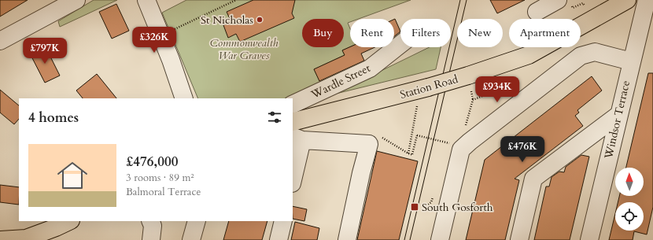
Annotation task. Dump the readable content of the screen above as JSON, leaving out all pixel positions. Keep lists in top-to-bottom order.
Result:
{
  "streets": {
    "main road": ["Station Road"],
    "street": ["Wardle Street", "Windsor Terrace"]
  },
  "parks": ["Commonwealth War Graves"],
  "places": {
    "other": ["St Nicholas"],
    "transit": ["South Gosforth"]
  },
  "north": "top",
  "page": {
    "chip": [
      "Buy",
      "Rent",
      "Filters",
      "New",
      "Apartment"
    ],
    "price": [
      "£326K",
      "£797K",
      "£934K",
      "£476K"
    ],
    "heading": "4 homes",
    "list": [
      {
        "name": "£476,000",
        "note": "3 rooms · 89 m² · Balmoral Terrace"
      }
    ]
  }
}
